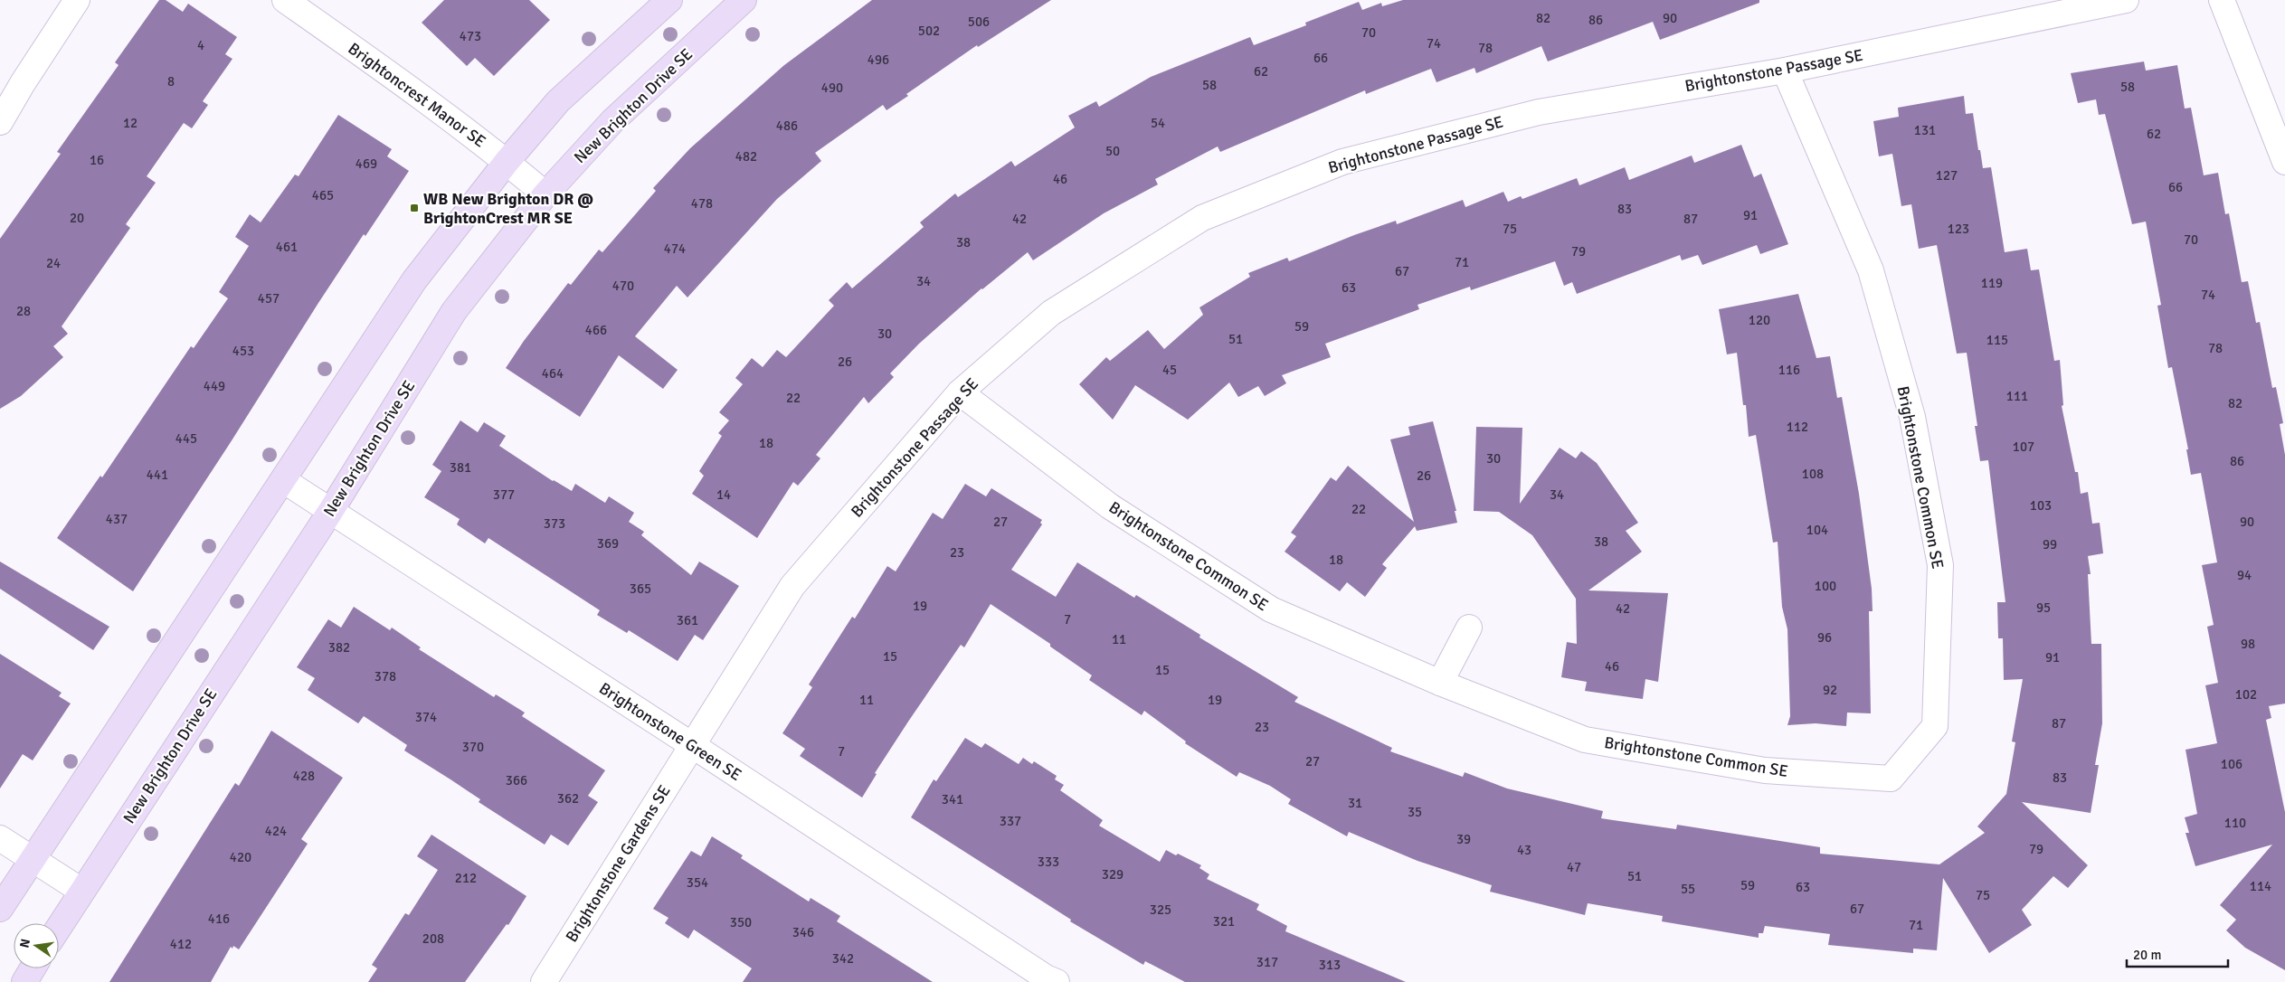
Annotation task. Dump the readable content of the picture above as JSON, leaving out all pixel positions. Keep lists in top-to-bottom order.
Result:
{
  "streets": {
    "street": [
      "Brightonstone Passage SE",
      "Brightoncrest Manor SE",
      "New Brighton Drive SE",
      "Brightonstone Common SE",
      "Brightonstone Green SE",
      "Brightonstone Gardens SE"
    ]
  },
  "crossings": [
    ["Brightonstone Passage SE", "Brightonstone Common SE"],
    ["Brightonstone Passage SE", "Brightonstone Green SE"],
    ["Brightonstone Passage SE", "Brightonstone Gardens SE"],
    ["Brightoncrest Manor SE", "New Brighton Drive SE"],
    ["New Brighton Drive SE", "Brightonstone Green SE"],
    ["Brightonstone Green SE", "Brightonstone Gardens SE"]
  ],
  "places": {
    "transit": ["WB New Brighton DR @ BrightonCrest MR SE"]
  },
  "house_numbers": [
    "82",
    "90",
    "86",
    "506",
    "502",
    "70",
    "473",
    "74",
    "4",
    "78",
    "66",
    "496",
    "62",
    "8",
    "58",
    "58",
    "490",
    "12",
    "54",
    "486",
    "131",
    "62",
    "50",
    "482",
    "16",
    "469",
    "127",
    "46",
    "66",
    "465",
    "478",
    "83",
    "91",
    "20",
    "42",
    "87",
    "75",
    "123",
    "70",
    "38",
    "461",
    "474",
    "79",
    "71",
    "24",
    "67",
    "34",
    "119",
    "470",
    "63",
    "74",
    "457",
    "28",
    "120",
    "59",
    "466",
    "30",
    "51",
    "115",
    "78",
    "453",
    "26",
    "45",
    "116",
    "464",
    "449",
    "111",
    "22",
    "82",
    "112",
    "445",
    "18",
    "107",
    "30",
    "86",
    "381",
    "108",
    "441",
    "26",
    "377",
    "14",
    "34",
    "103",
    "22",
    "437",
    "27",
    "90",
    "373",
    "104",
    "38",
    "369",
    "99",
    "23",
    "18",
    "94",
    "100",
    "365",
    "19",
    "95",
    "42",
    "7",
    "361",
    "96",
    "11",
    "98",
    "382",
    "15",
    "91",
    "46",
    "15",
    "378",
    "92",
    "102",
    "11",
    "19",
    "374",
    "87",
    "23",
    "370",
    "7",
    "27",
    "106",
    "428",
    "83",
    "366",
    "362",
    "341",
    "31",
    "35",
    "337",
    "110",
    "424",
    "39",
    "79",
    "43",
    "420",
    "333",
    "47",
    "329",
    "51",
    "212",
    "354",
    "59",
    "114",
    "63",
    "55",
    "75",
    "67",
    "325",
    "416",
    "321",
    "350",
    "71",
    "346",
    "208",
    "412",
    "342",
    "317",
    "313"
  ],
  "scale_bar": "20 m",
  "north": "left"
}
